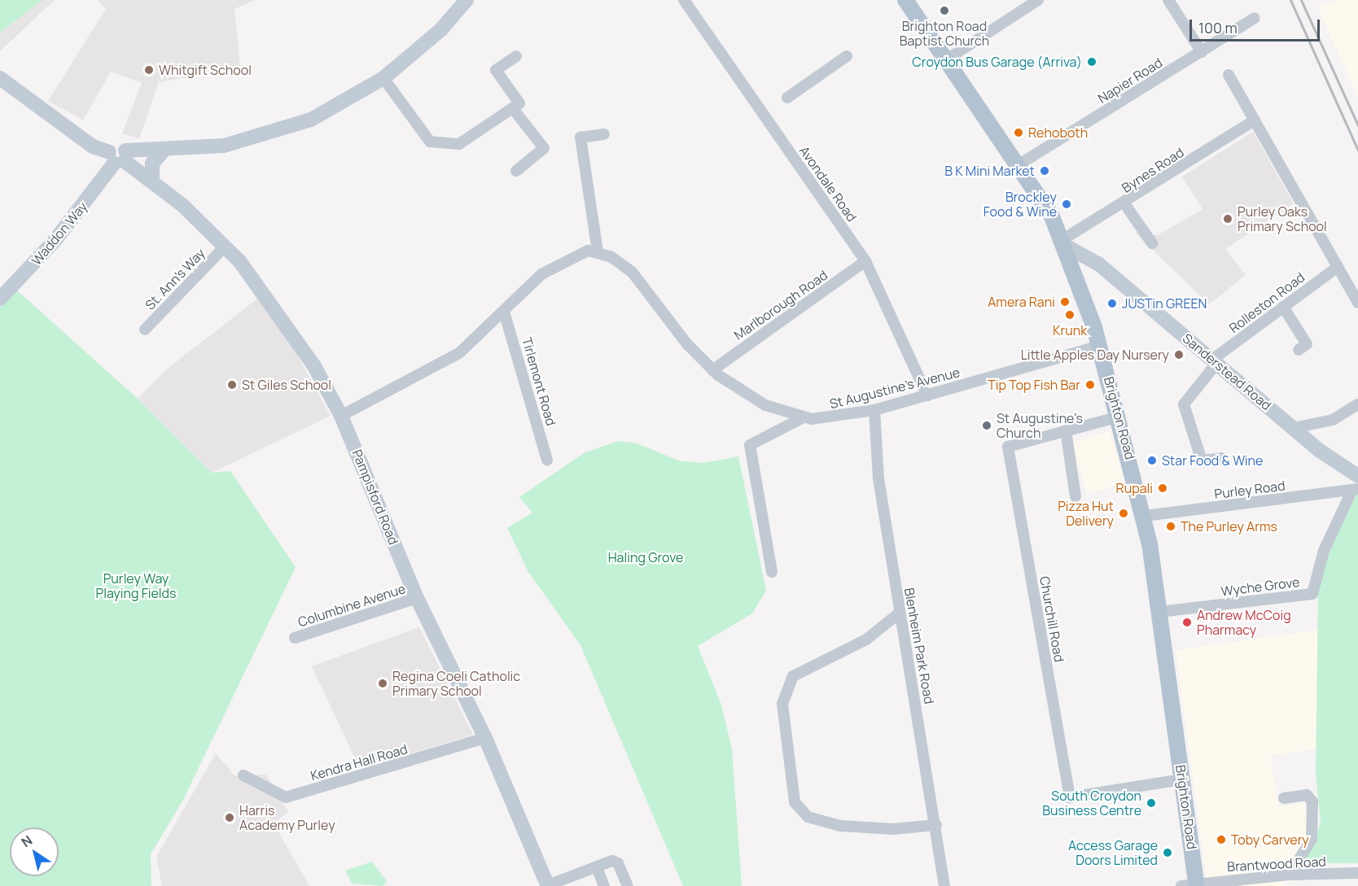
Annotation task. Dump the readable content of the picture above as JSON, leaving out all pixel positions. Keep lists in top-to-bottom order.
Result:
{
  "streets": {
    "main road": ["Brighton Road"],
    "street": [
      "Napier Road",
      "Bynes Road",
      "Avondale Road",
      "Waddon Way",
      "St. Ann's Way",
      "Rolleston Road",
      "Marlborough Road",
      "Sanderstead Road",
      "Tirlemont Road",
      "St Augustine's Avenue",
      "Purley Road",
      "Pampisford Road",
      "Wyche Grove",
      "Columbine Avenue",
      "Churchill Road",
      "Blenheim Park Road",
      "Kendra Hall Road",
      "Brantwood Road"
    ]
  },
  "crossings": [
    ["Napier Road", "Brighton Road"],
    ["Bynes Road", "Sanderstead Road"],
    ["Bynes Road", "Brighton Road"],
    ["Avondale Road", "Marlborough Road"],
    ["Avondale Road", "St Augustine's Avenue"],
    ["Waddon Way", "Pampisford Road"],
    ["St. Ann's Way", "Pampisford Road"],
    ["Rolleston Road", "Sanderstead Road"],
    ["Marlborough Road", "St Augustine's Avenue"],
    ["Sanderstead Road", "Brighton Road"],
    ["St Augustine's Avenue", "Brighton Road"],
    ["St Augustine's Avenue", "Blenheim Park Road"],
    ["Brighton Road", "Purley Road"],
    ["Brighton Road", "Wyche Grove"],
    ["Brighton Road", "Churchill Road"],
    ["Brighton Road", "Brantwood Road"],
    ["Purley Road", "Wyche Grove"],
    ["Pampisford Road", "Columbine Avenue"],
    ["Pampisford Road", "Kendra Hall Road"]
  ],
  "parks": ["Haling Grove", "Purley Way Playing Fields"],
  "places": [
    "Brighton Road Baptist Church",
    "Croydon Bus Garage (Arriva)",
    "Whitgift School",
    "Rehoboth",
    "B K Mini Market",
    "Brockley Food & Wine",
    "Purley Oaks Primary School",
    "Amera Rani",
    "JUSTin GREEN",
    "Krunk",
    "Little Apples Day Nursery",
    "St Giles School",
    "Tip Top Fish Bar",
    "St Augustine's Church",
    "Star Food & Wine",
    "Rupali",
    "Pizza Hut Delivery",
    "The Purley Arms",
    "Andrew McCoig Pharmacy",
    "Regina Coeli Catholic Primary School",
    "South Croydon Business Centre",
    "Harris Academy Purley",
    "Toby Carvery",
    "Access Garage Doors Limited"
  ],
  "scale_bar": "100 m",
  "north": "top left"
}
